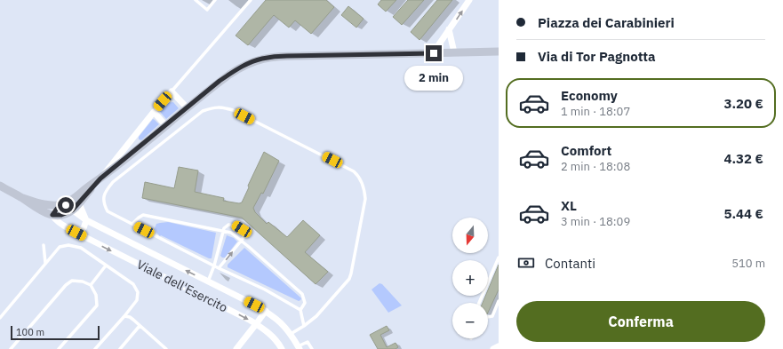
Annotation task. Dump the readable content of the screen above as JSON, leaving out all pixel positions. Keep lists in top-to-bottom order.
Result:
{
  "streets": {
    "street": ["Viale dell'Esercito"]
  },
  "scale_bar": "100 m",
  "north": "bottom",
  "page": {
    "banner": ["Piazza dei Carabinieri", "Via di Tor Pagnotta"],
    "bubble": "2 min",
    "list": [
      {
        "name": "Economy",
        "note": "1 min · 18:07",
        "value": "3.20 €"
      },
      {
        "name": "Comfort",
        "note": "2 min · 18:08",
        "value": "4.32 €"
      },
      {
        "name": "XL",
        "note": "3 min · 18:09",
        "value": "5.44 €"
      }
    ],
    "map_buttons": ["+", "−"],
    "pay": ["Contanti", "510 m"],
    "buttons": "Conferma",
    "scale": "100 m"
  }
}
